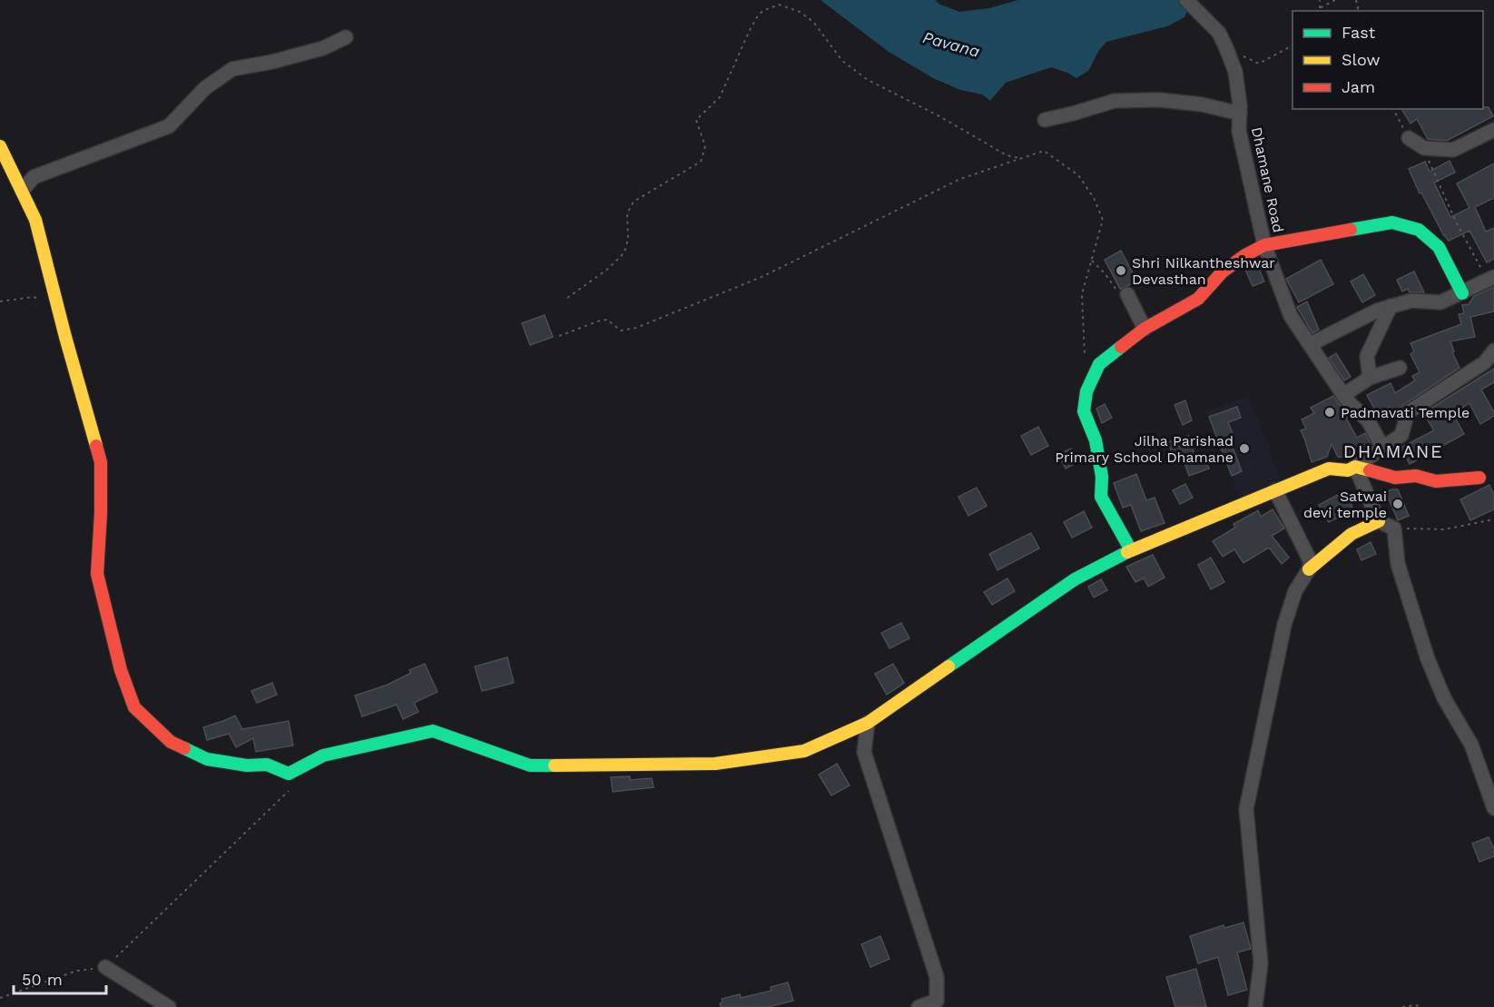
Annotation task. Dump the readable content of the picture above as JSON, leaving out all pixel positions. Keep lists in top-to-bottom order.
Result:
{
  "streets": {
    "street": ["Dhamane Road"]
  },
  "districts": ["DHAMANE"],
  "water": ["Pavana"],
  "places": [
    "Shri Nilkantheshwar Devasthan",
    "Padmavati Temple",
    "Jilha Parishad Primary School Dhamane",
    "Satwai devi temple"
  ],
  "legend": ["Fast", "Slow", "Jam"],
  "scale_bar": "50 m"
}
